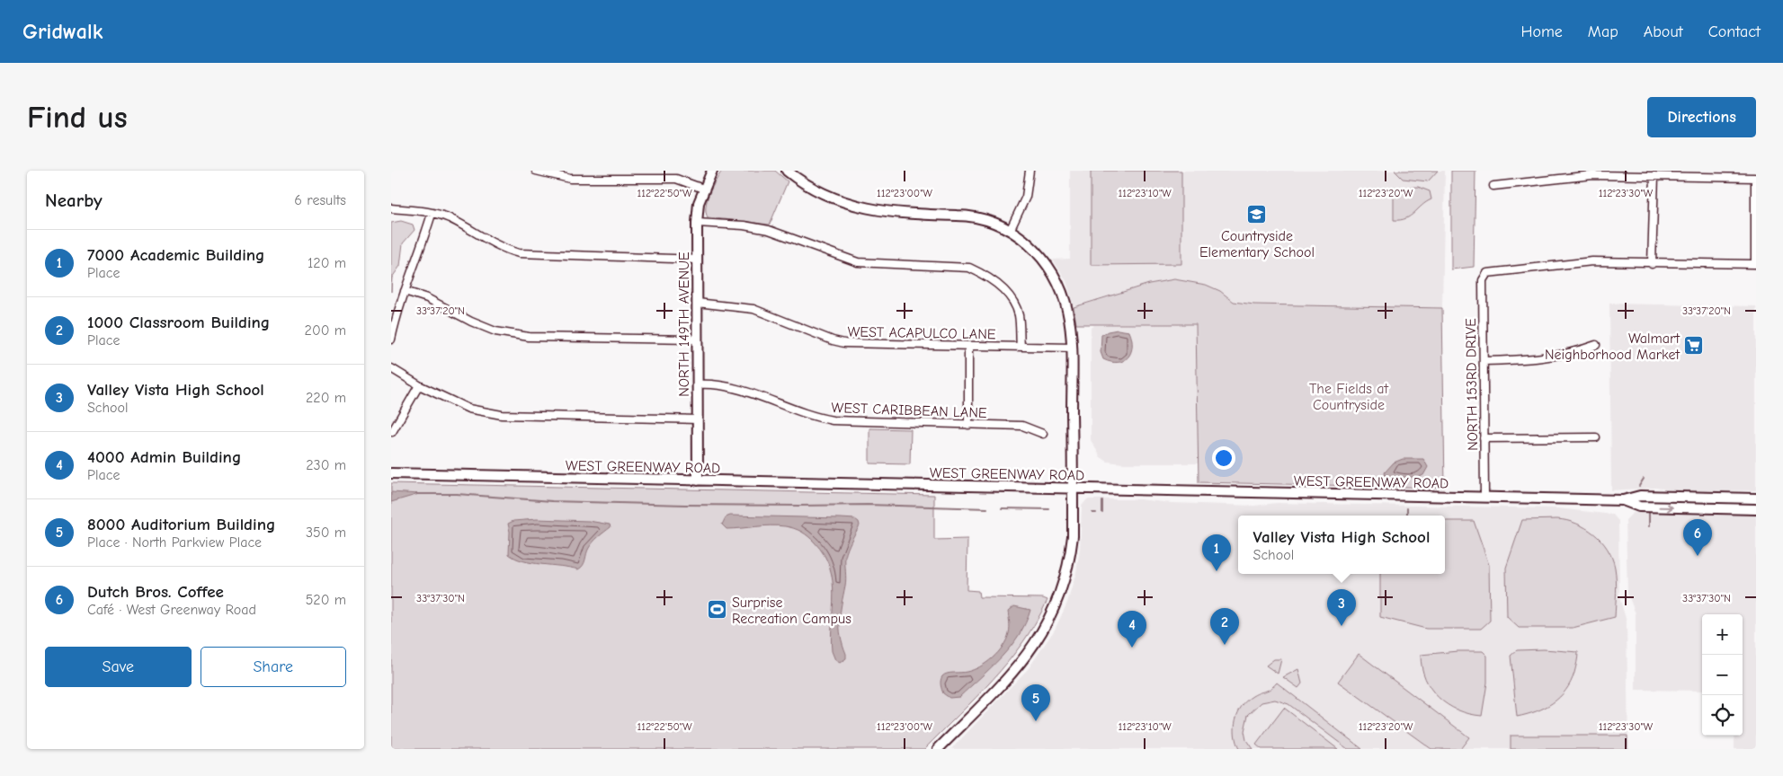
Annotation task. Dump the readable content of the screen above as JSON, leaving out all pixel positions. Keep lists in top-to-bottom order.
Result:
{
  "streets": {
    "main road": ["NORTH 149TH AVENUE", "WEST GREENWAY ROAD"],
    "street": ["WEST ACAPULCO LANE", "NORTH 153RD DRIVE", "WEST CARIBBEAN LANE"]
  },
  "crossings": [
    ["NORTH 149TH AVENUE", "WEST ACAPULCO LANE"],
    ["NORTH 149TH AVENUE", "WEST CARIBBEAN LANE"],
    ["NORTH 149TH AVENUE", "WEST GREENWAY ROAD"],
    ["NORTH 153RD DRIVE", "WEST GREENWAY ROAD"]
  ],
  "parks": ["The Fields at Countryside"],
  "places": {
    "school or university": ["Countryside Elementary School"],
    "supermarket": ["Walmart Neighborhood Market"],
    "sports": ["Surprise Recreation Campus"]
  },
  "page": {
    "header": "Gridwalk",
    "nav": [
      "Home",
      "Map",
      "About",
      "Contact"
    ],
    "buttons": [
      "Directions",
      ["Save", "Share"]
    ],
    "title": "Find us",
    "heading": ["Nearby", "6 results"],
    "list": [
      {
        "mark": "1",
        "name": "7000 Academic Building",
        "note": "Place",
        "value": "120 m"
      },
      {
        "mark": "2",
        "name": "1000 Classroom Building",
        "note": "Place",
        "value": "200 m"
      },
      {
        "mark": "3",
        "name": "Valley Vista High School",
        "note": "School",
        "value": "220 m"
      },
      {
        "mark": "4",
        "name": "4000 Admin Building",
        "note": "Place",
        "value": "230 m"
      },
      {
        "mark": "5",
        "name": "8000 Auditorium Building",
        "note": "Place · North Parkview Place",
        "value": "350 m"
      },
      {
        "mark": "6",
        "name": "Dutch Bros. Coffee",
        "note": "Café · West Greenway Road",
        "value": "520 m"
      }
    ],
    "popup": ["Valley Vista High School", "School"],
    "pins": [
      "6",
      "1",
      "3",
      "2",
      "4",
      "5"
    ],
    "map_buttons": ["+", "−"]
  },
  "coordinates": [
    "112°22'50\"W",
    "112°23'00\"W",
    "112°23'10\"W",
    "112°23'20\"W",
    "112°23'30\"W",
    "33°37'20\"N",
    "33°37'30\"N"
  ]
}
